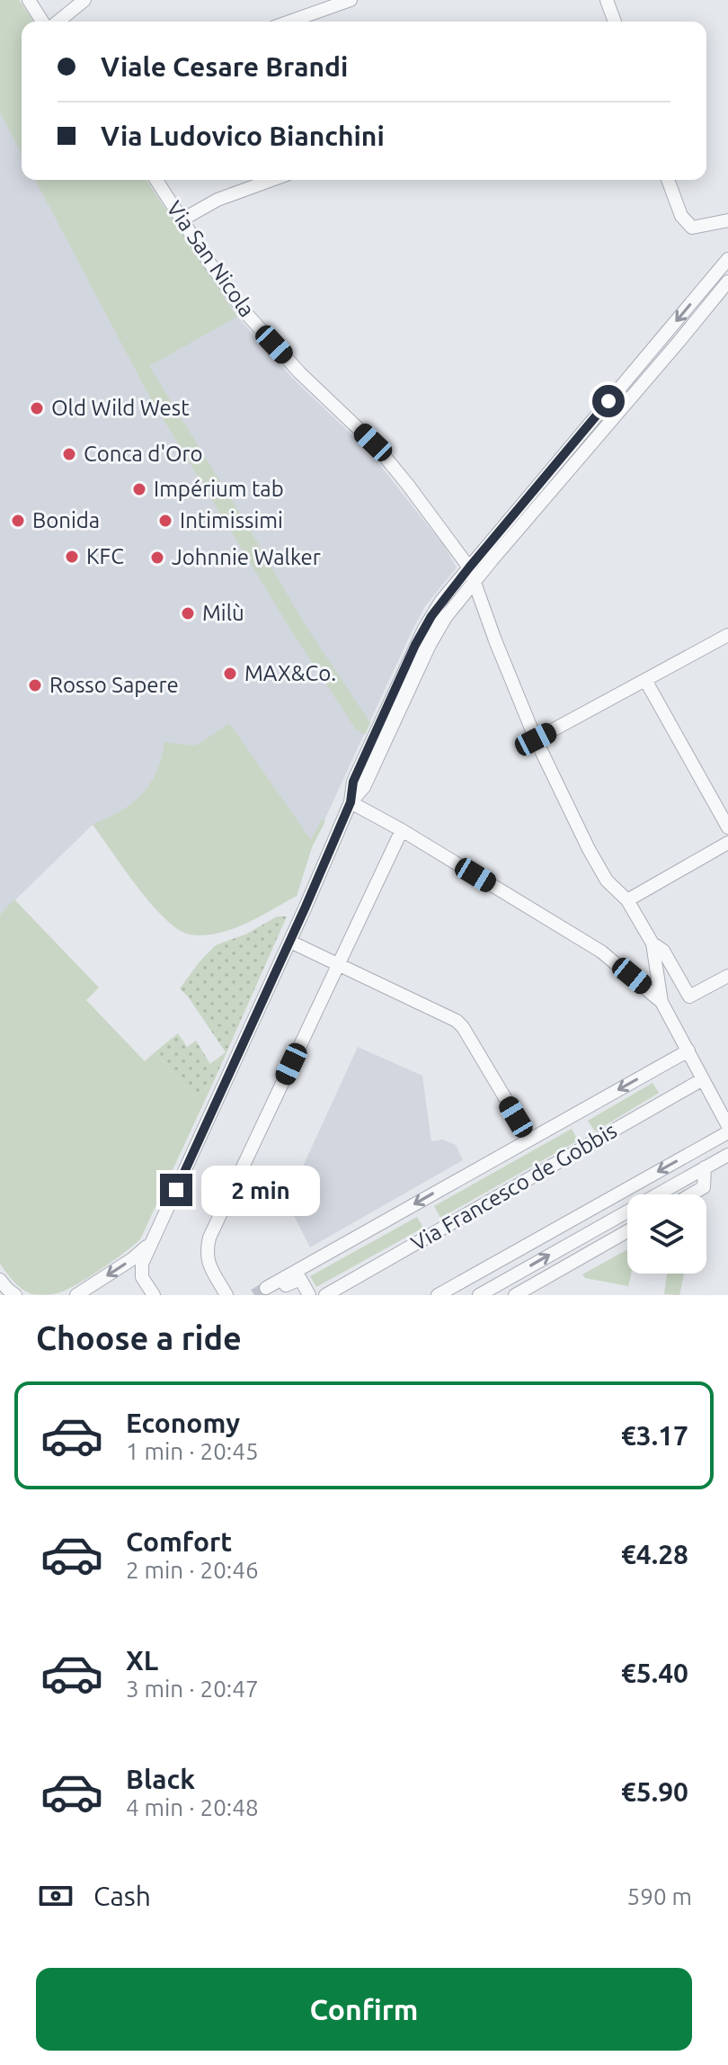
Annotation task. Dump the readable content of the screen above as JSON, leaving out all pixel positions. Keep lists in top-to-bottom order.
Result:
{
  "streets": {
    "street": ["Via San Nicola", "Via Francesco de Gobbis"]
  },
  "places": [
    "Old Wild West",
    "Conca d'Oro",
    "Impérium tab",
    "Bonida",
    "Intimissimi",
    "KFC",
    "Johnnie Walker",
    "Milù",
    "MAX&Co.",
    "Rosso Sapere"
  ],
  "page": {
    "banner": ["Viale Cesare Brandi", "Via Ludovico Bianchini"],
    "bubble": "2 min",
    "heading": "Choose a ride",
    "list": [
      {
        "name": "Economy",
        "note": "1 min · 20:45",
        "value": "€3.17"
      },
      {
        "name": "Comfort",
        "note": "2 min · 20:46",
        "value": "€4.28"
      },
      {
        "name": "XL",
        "note": "3 min · 20:47",
        "value": "€5.40"
      },
      {
        "name": "Black",
        "note": "4 min · 20:48",
        "value": "€5.90"
      }
    ],
    "pay": ["Cash", "590 m"],
    "buttons": "Confirm"
  }
}
